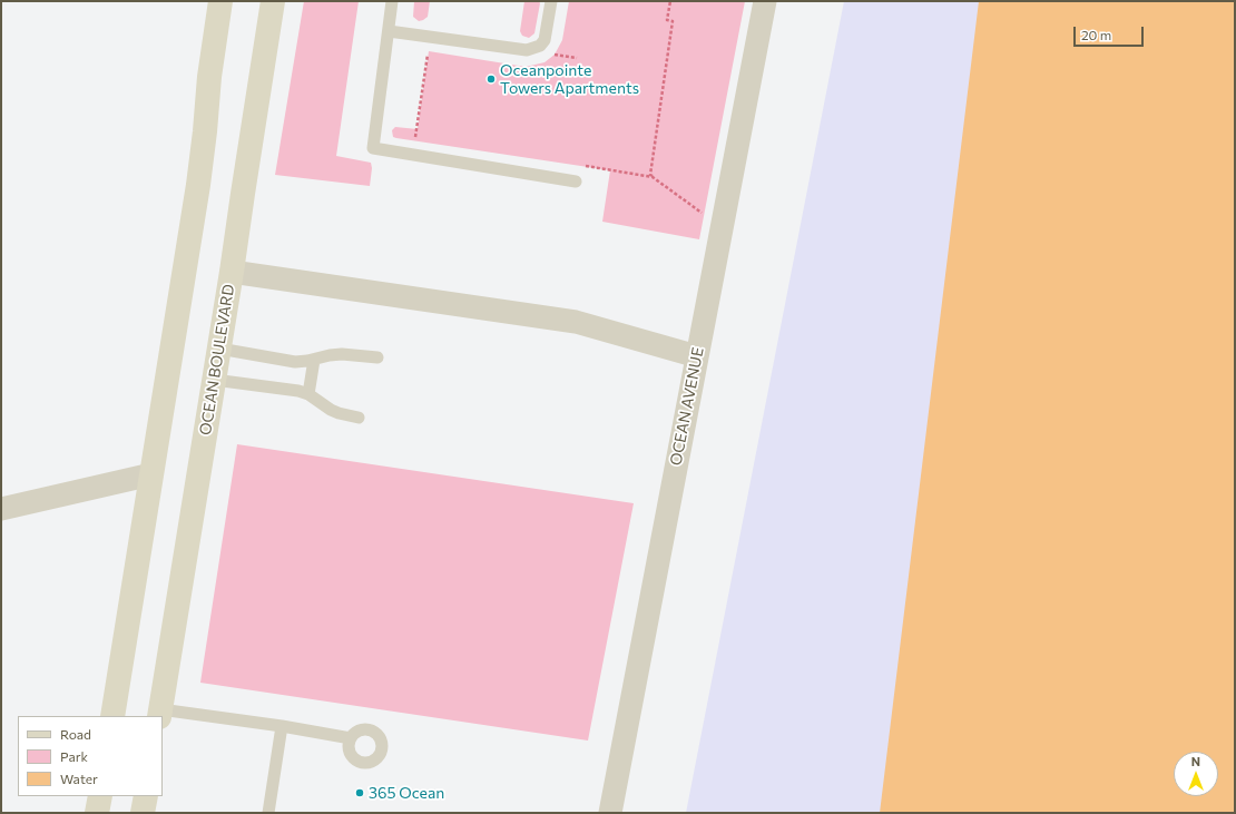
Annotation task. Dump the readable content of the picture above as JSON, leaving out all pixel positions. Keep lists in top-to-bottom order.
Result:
{
  "streets": {
    "main road": ["OCEAN BOULEVARD"],
    "street": ["OCEAN AVENUE"]
  },
  "places": ["Oceanpointe Towers Apartments", "365 Ocean"],
  "legend": ["Road", "Park", "Water"],
  "scale_bar": "20 m",
  "north": "top"
}
